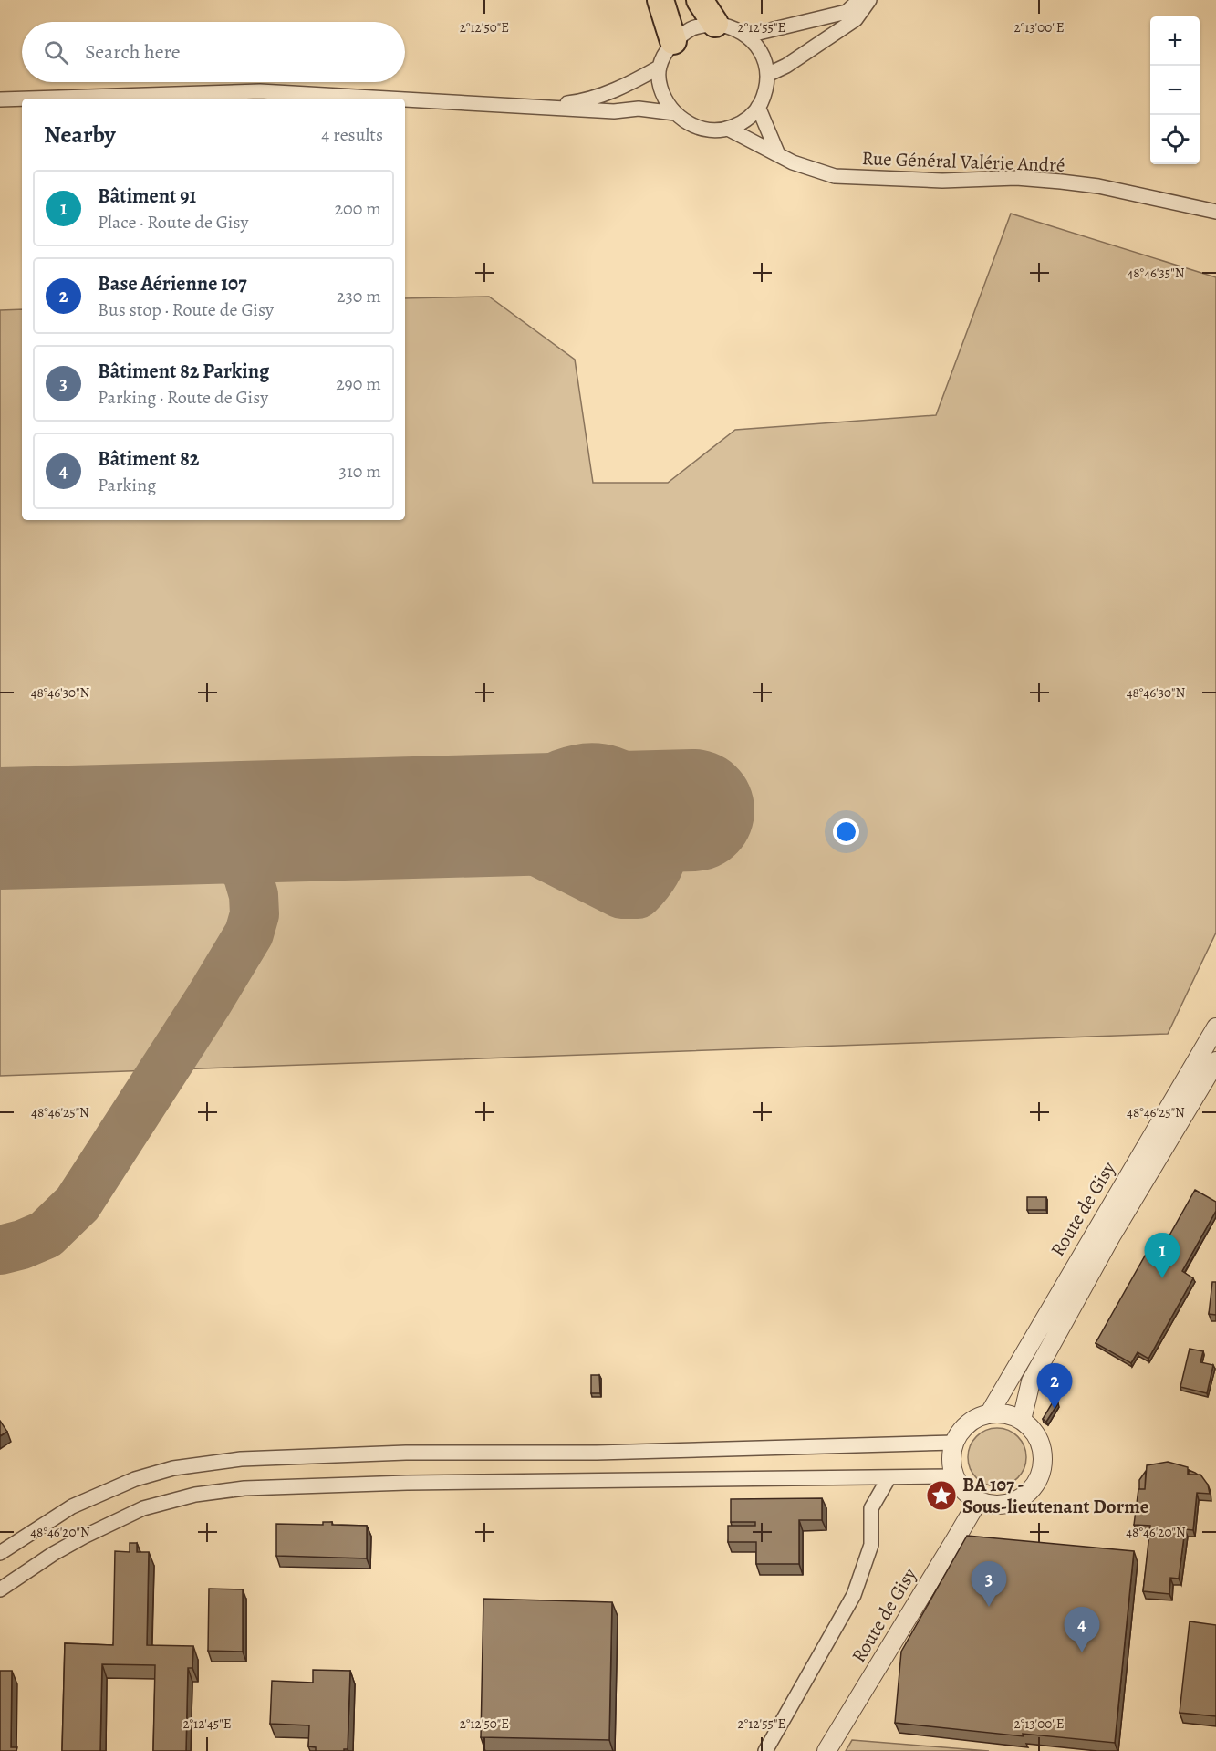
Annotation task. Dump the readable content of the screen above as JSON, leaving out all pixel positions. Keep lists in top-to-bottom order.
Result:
{
  "streets": {
    "street": ["Rue Général Valérie André", "Route de Gisy"]
  },
  "places": {
    "place": ["BA 107 - Sous-lieutenant Dorme"]
  },
  "page": {
    "map_buttons": ["+", "−"],
    "search": "Search here",
    "heading": ["Nearby", "4 results"],
    "list": [
      {
        "mark": "1",
        "name": "Bâtiment 91",
        "note": "Place · Route de Gisy",
        "value": "200 m"
      },
      {
        "mark": "2",
        "name": "Base Aérienne 107",
        "note": "Bus stop · Route de Gisy",
        "value": "230 m"
      },
      {
        "mark": "3",
        "name": "Bâtiment 82 Parking",
        "note": "Parking · Route de Gisy",
        "value": "290 m"
      },
      {
        "mark": "4",
        "name": "Bâtiment 82",
        "note": "Parking",
        "value": "310 m"
      }
    ],
    "pins": [
      "1",
      "2",
      "3",
      "4"
    ]
  },
  "coordinates": [
    "2°12'50\"E",
    "2°12'55\"E",
    "2°13'00\"E",
    "48°46'35\"N",
    "48°46'30\"N",
    "48°46'25\"N",
    "48°46'20\"N",
    "2°12'45\"E"
  ]
}
